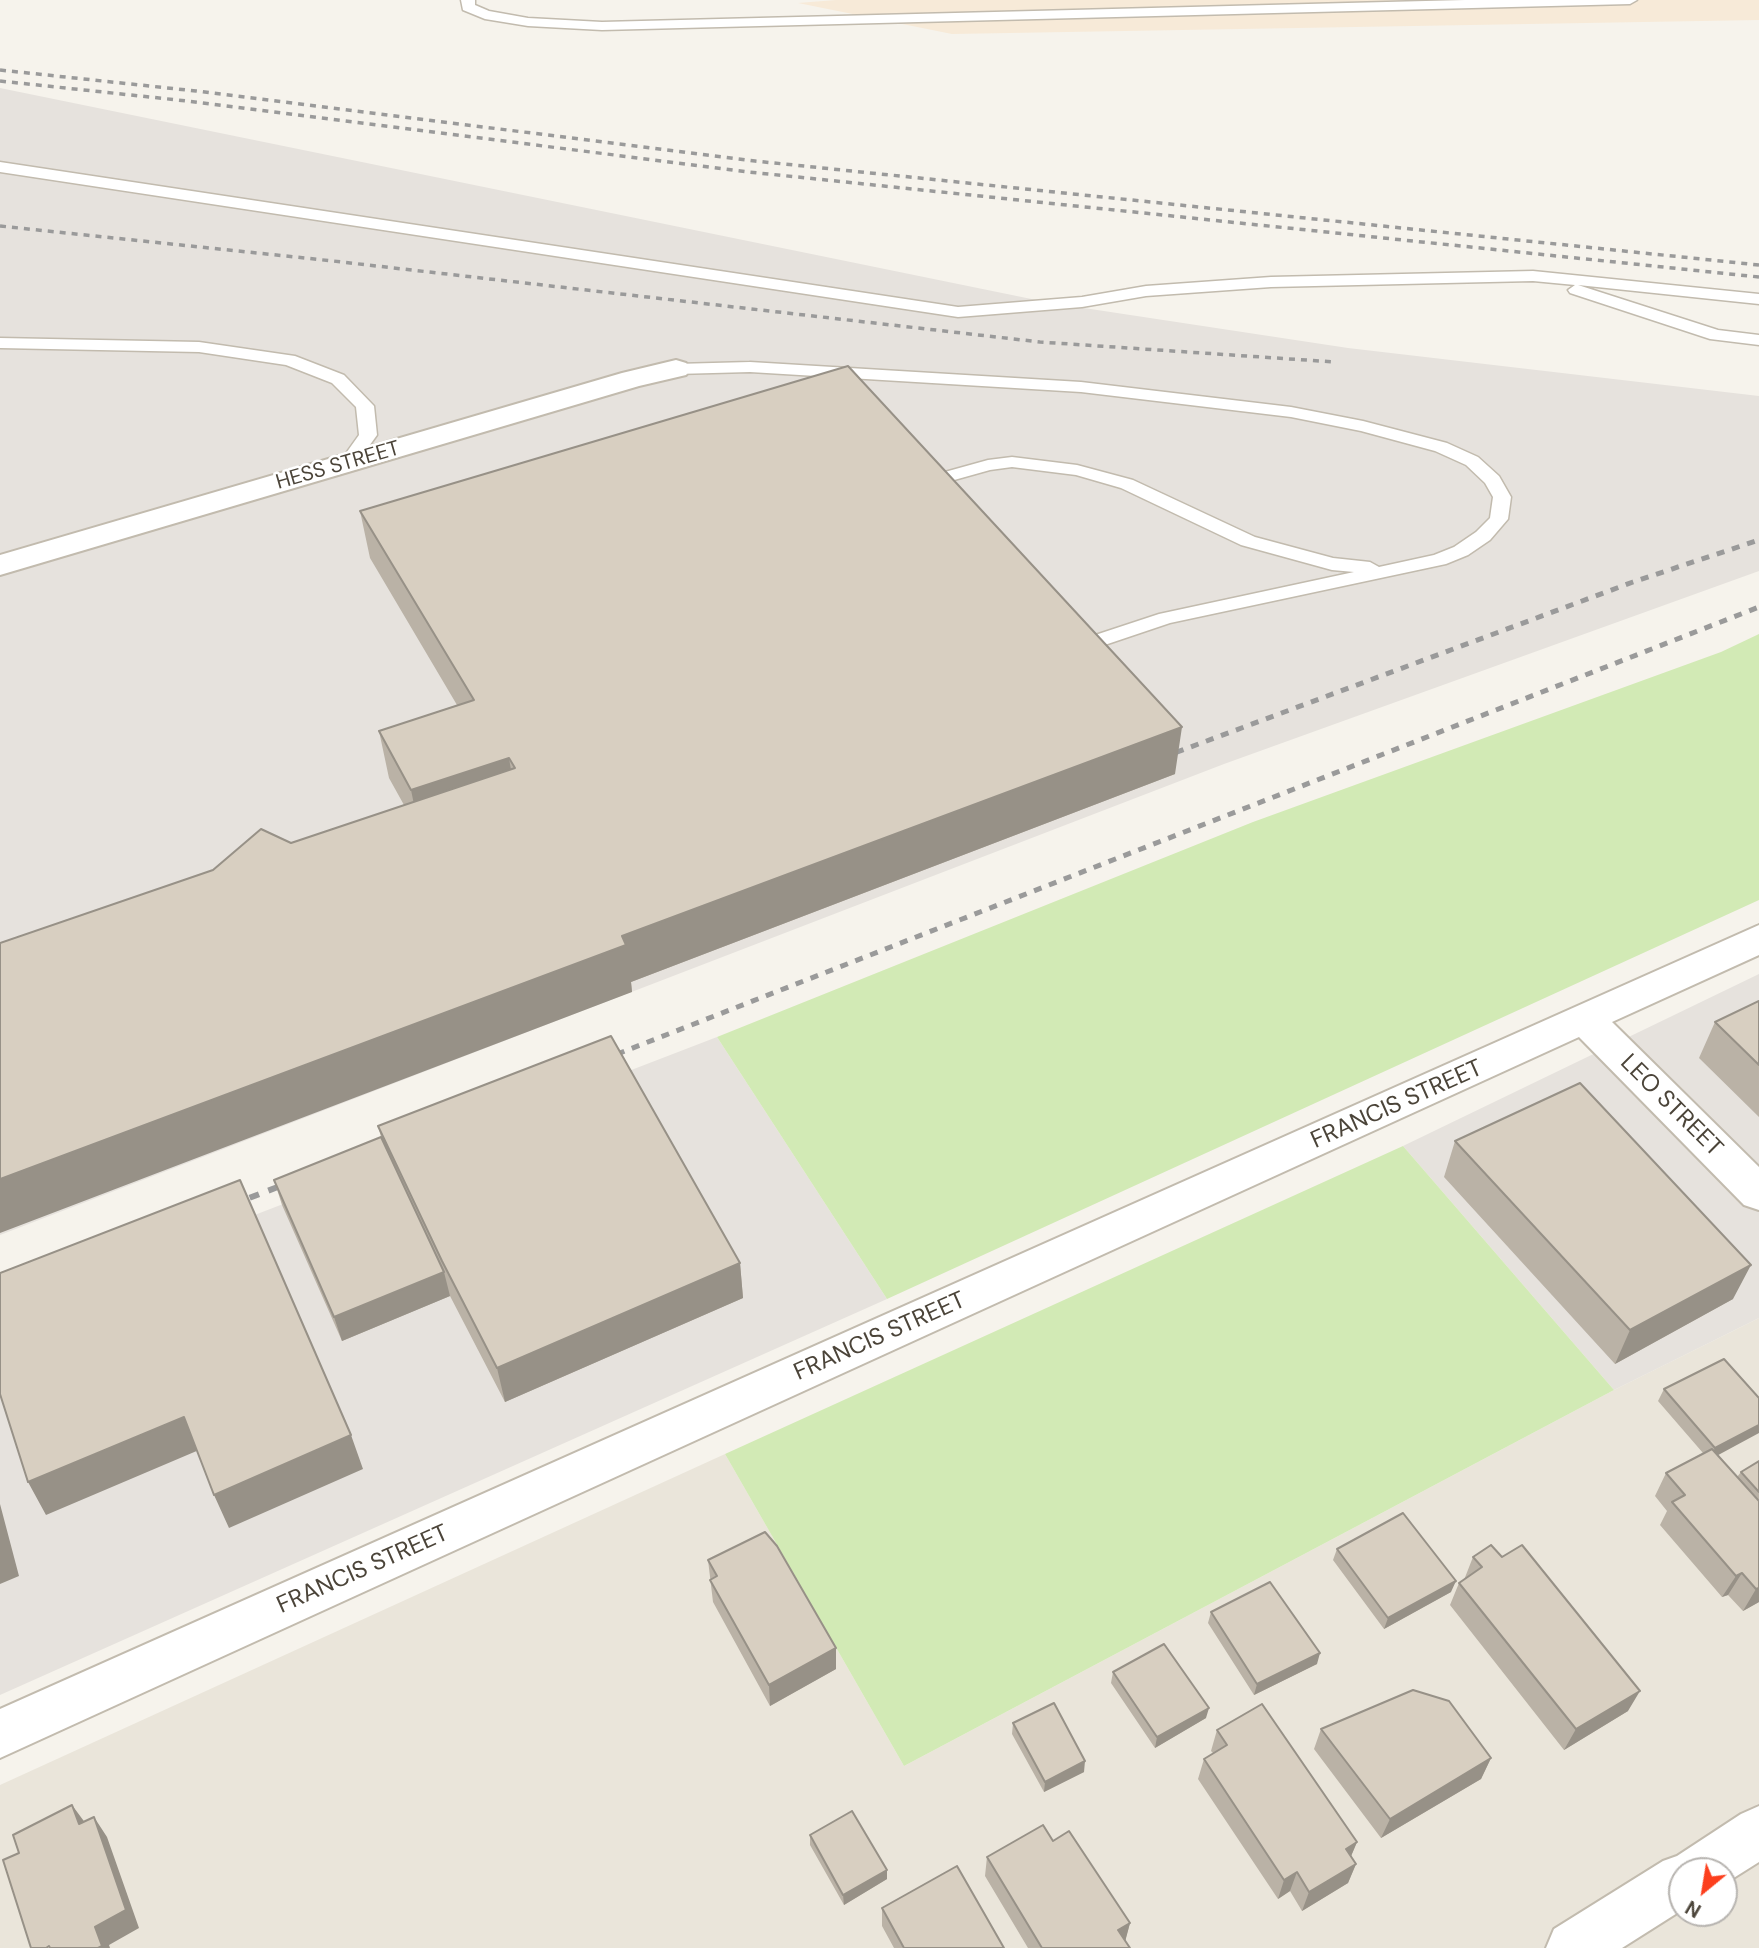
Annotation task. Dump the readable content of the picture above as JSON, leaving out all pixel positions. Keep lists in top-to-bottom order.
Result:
{
  "streets": {
    "street": ["HESS STREET", "FRANCIS STREET", "LEO STREET"]
  },
  "crossings": [
    ["FRANCIS STREET", "LEO STREET"]
  ],
  "north": "bottom left"
}
